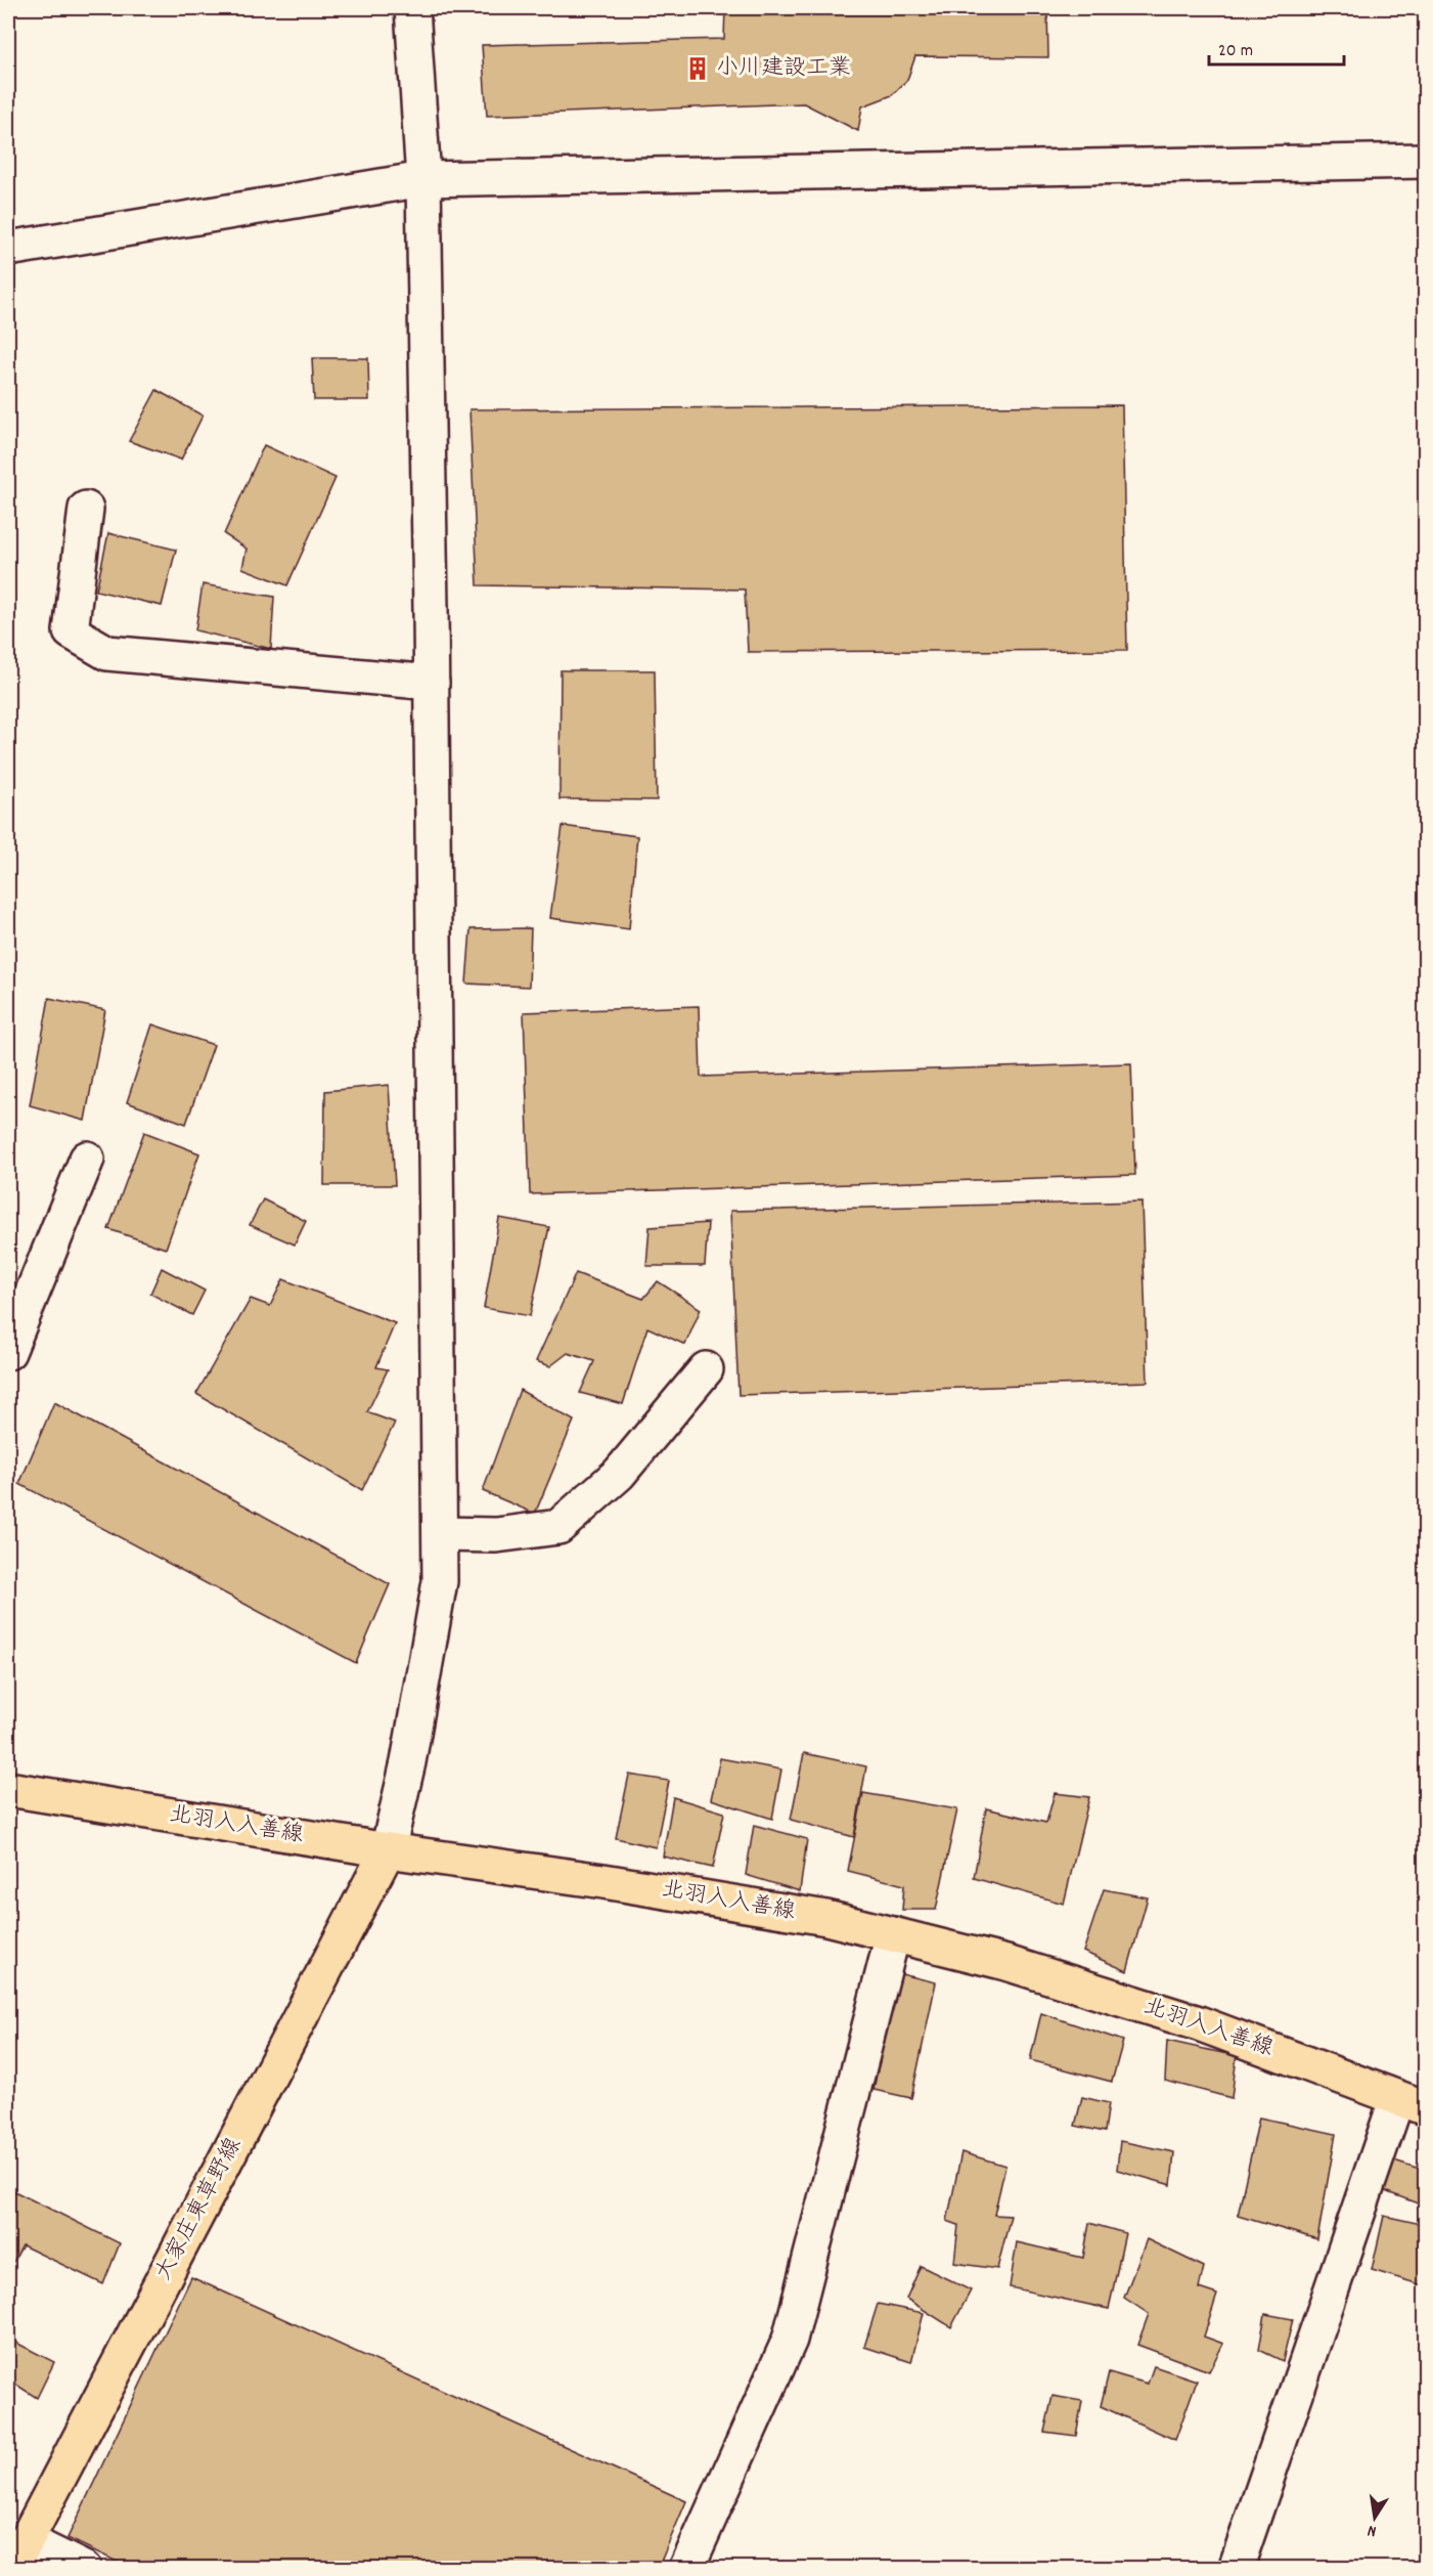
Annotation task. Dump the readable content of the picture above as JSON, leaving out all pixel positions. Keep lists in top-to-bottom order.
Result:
{
  "streets": {
    "main road": ["北羽入入善線", "大家庄東草野線"]
  },
  "crossings": [
    ["北羽入入善線", "大家庄東草野線"]
  ],
  "places": {
    "building": ["小川建設工業"]
  },
  "scale_bar": "20 m",
  "north": "bottom"
}
